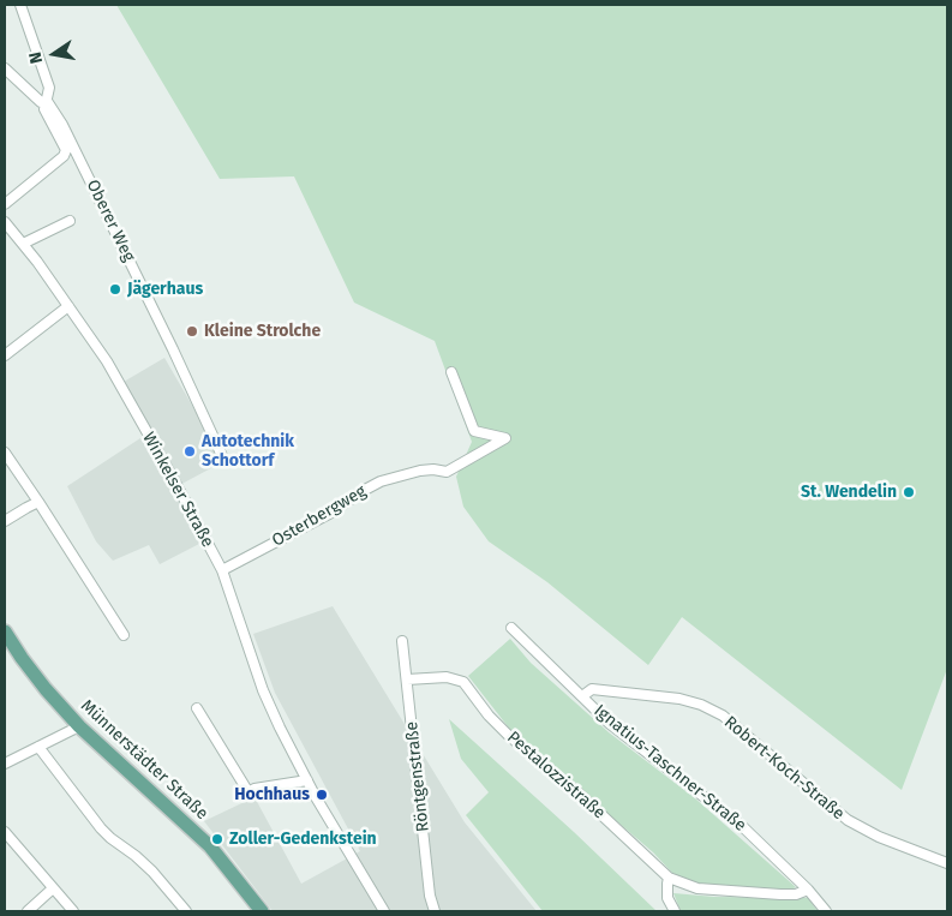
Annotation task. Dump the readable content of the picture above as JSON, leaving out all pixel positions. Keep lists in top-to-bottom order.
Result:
{
  "streets": {
    "main road": ["Münnerstädter Straße"],
    "street": [
      "Oberer Weg",
      "Winkelser Straße",
      "Osterbergweg",
      "Ignatius-Taschner-Straße",
      "Robert-Koch-Straße",
      "Pestalozzistraße",
      "Röntgenstraße"
    ]
  },
  "crossings": [
    ["Winkelser Straße", "Osterbergweg"],
    ["Ignatius-Taschner-Straße", "Robert-Koch-Straße"],
    ["Pestalozzistraße", "Röntgenstraße"]
  ],
  "places": [
    "Jägerhaus",
    "Kleine Strolche",
    "Autotechnik Schottorf",
    "St. Wendelin",
    "Hochhaus",
    "Zoller-Gedenkstein"
  ],
  "north": "left"
}
